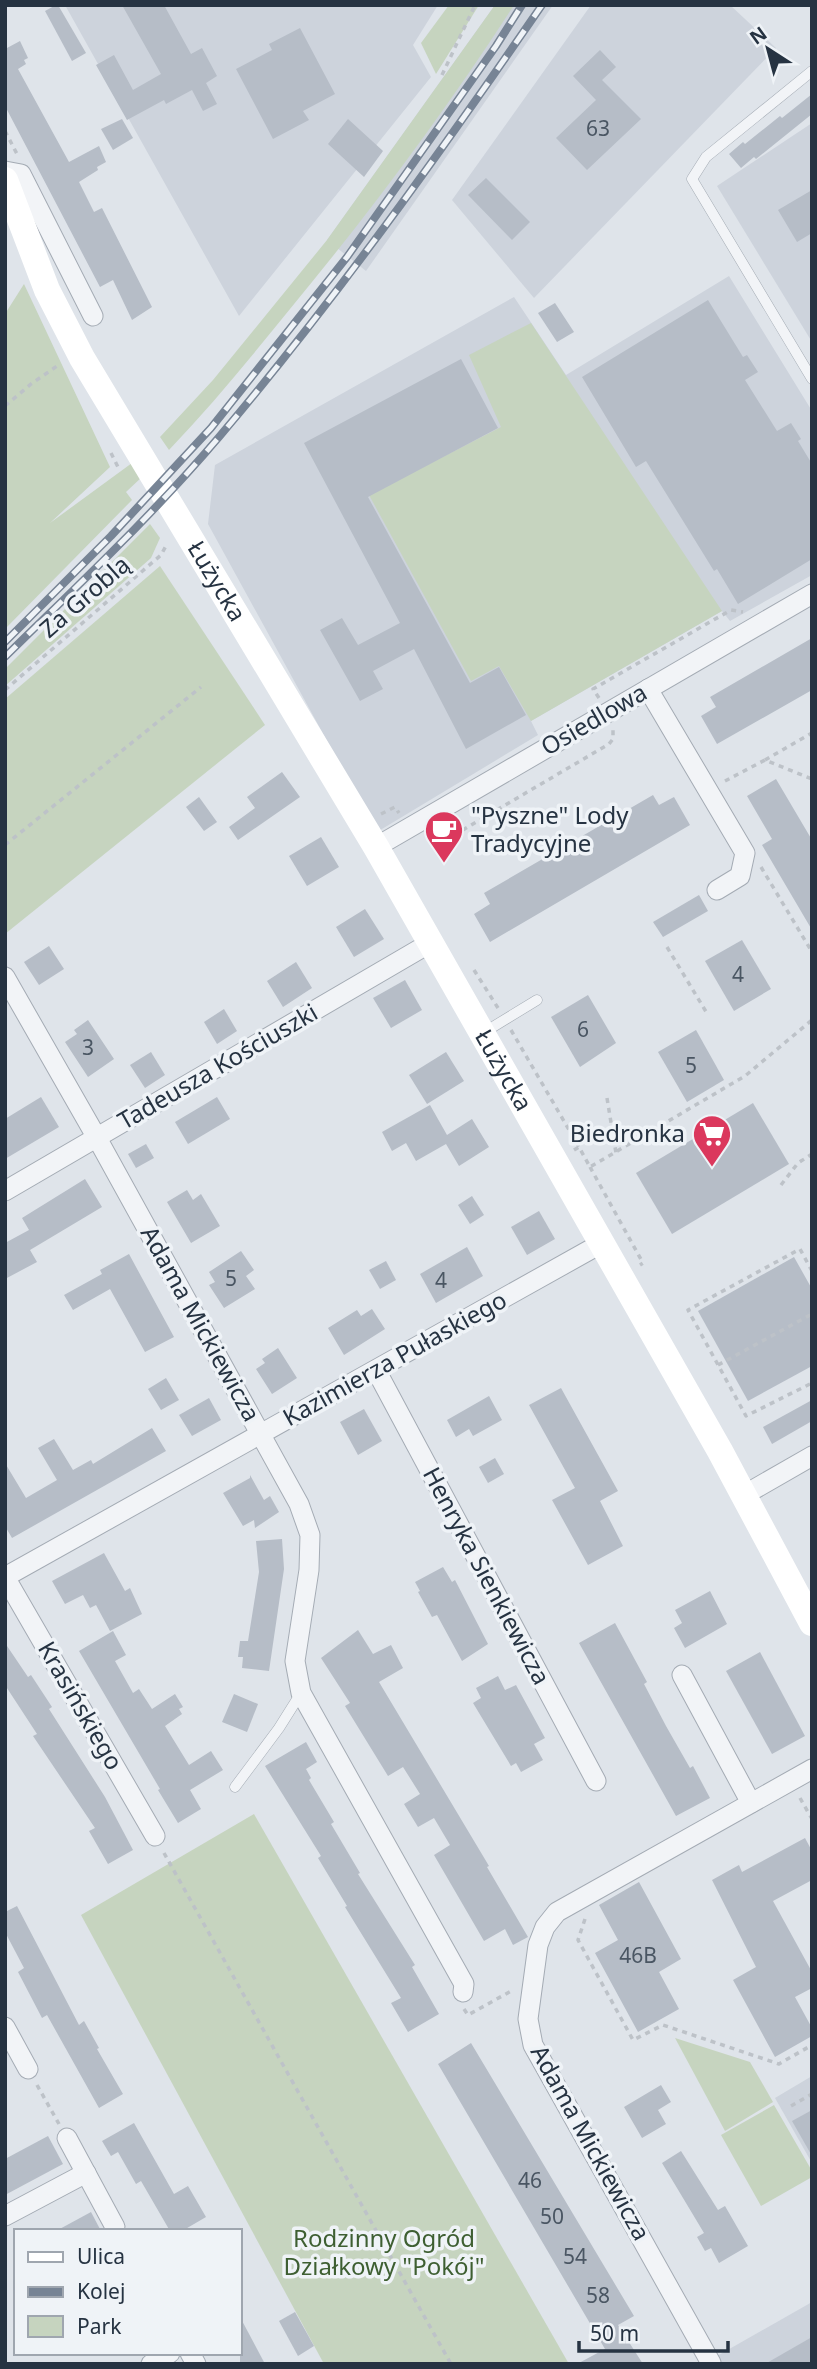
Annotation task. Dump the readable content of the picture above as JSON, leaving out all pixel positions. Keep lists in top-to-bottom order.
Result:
{
  "streets": {
    "street": [
      "Łużycka",
      "Osiedlowa",
      "Tadeusza Kościuszki",
      "Adama Mickiewicza",
      "Kazimierza Pułaskiego",
      "Henryka Sienkiewicza",
      "Krasińskiego"
    ],
    "path": ["Za Groblą"]
  },
  "crossings": [
    ["Łużycka", "Za Groblą"],
    ["Łużycka", "Osiedlowa"],
    ["Łużycka", "Tadeusza Kościuszki"],
    ["Łużycka", "Kazimierza Pułaskiego"],
    ["Tadeusza Kościuszki", "Adama Mickiewicza"],
    ["Adama Mickiewicza", "Kazimierza Pułaskiego"],
    ["Kazimierza Pułaskiego", "Henryka Sienkiewicza"],
    ["Kazimierza Pułaskiego", "Krasińskiego"]
  ],
  "parks": ["Rodzinny Ogród Działkowy \"Pokój\""],
  "places": {
    "cafe": ["\"Pyszne\" Lody Tradycyjne"],
    "supermarket": ["Biedronka"]
  },
  "house_numbers": [
    "63",
    "4",
    "6",
    "3",
    "5",
    "5",
    "4",
    "46B",
    "46",
    "50",
    "54",
    "58"
  ],
  "legend": ["Ulica", "Kolej", "Park"],
  "scale_bar": "50 m",
  "north": "top left"
}
